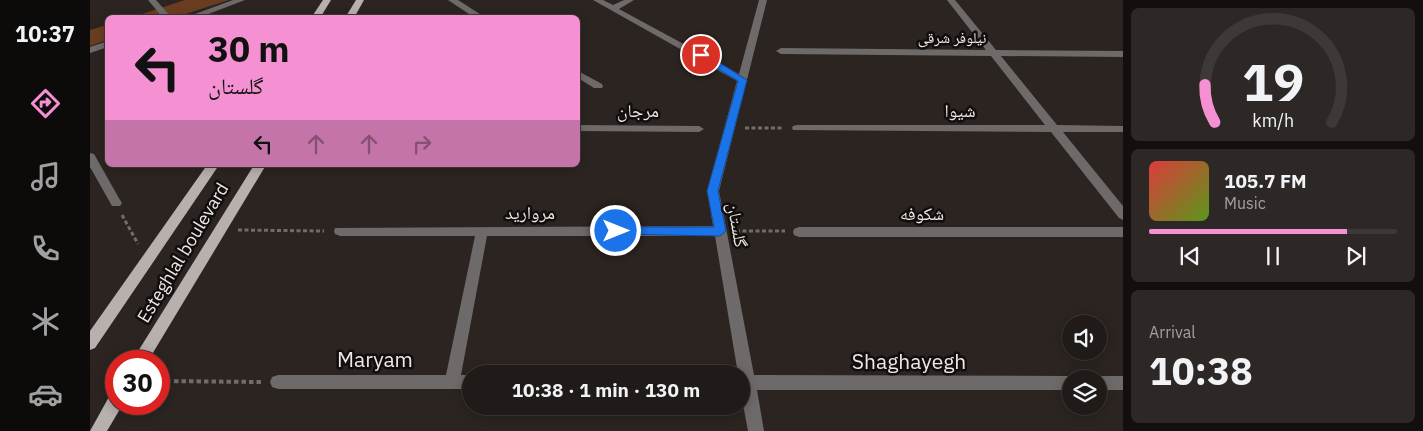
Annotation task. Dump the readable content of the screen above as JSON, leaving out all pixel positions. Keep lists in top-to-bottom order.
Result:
{
  "streets": {
    "main road": ["Esteghlal boulevard"],
    "street": [
      "نیلوفر شرقی",
      "مرجان",
      "شیوا",
      "مروارید",
      "شکوفه",
      "گلستان",
      "Maryam",
      "Shaghayegh"
    ]
  },
  "crossings": [
    ["مروارید", "گلستان"]
  ],
  "page": {
    "tabs": "10:37",
    "turn": ["30 m", "گلستان"],
    "song": ["105.7 FM", "Music"],
    "tile": ["Arrival", "10:38"],
    "limit": "30",
    "trip": "10:38 · 1 min · 130 m",
    "gauge": ["19", "km/h"]
  }
}
